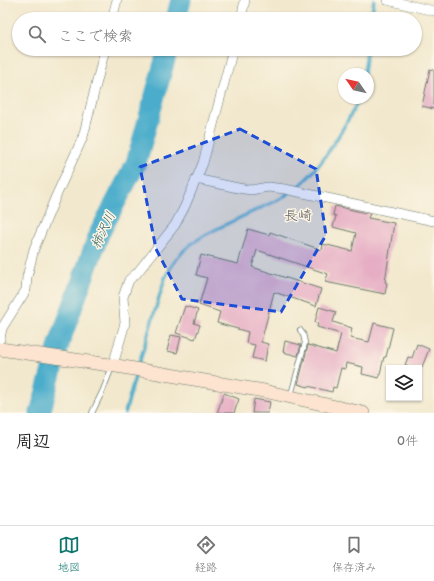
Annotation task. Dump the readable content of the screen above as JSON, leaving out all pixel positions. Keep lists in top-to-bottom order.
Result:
{
  "districts": ["長崎"],
  "water": ["柿沢川"],
  "north": "top left",
  "page": {
    "search": "ここで検索",
    "heading": ["周辺", "0件"],
    "nav": ["地図", "経路", "保存済み"]
  }
}
